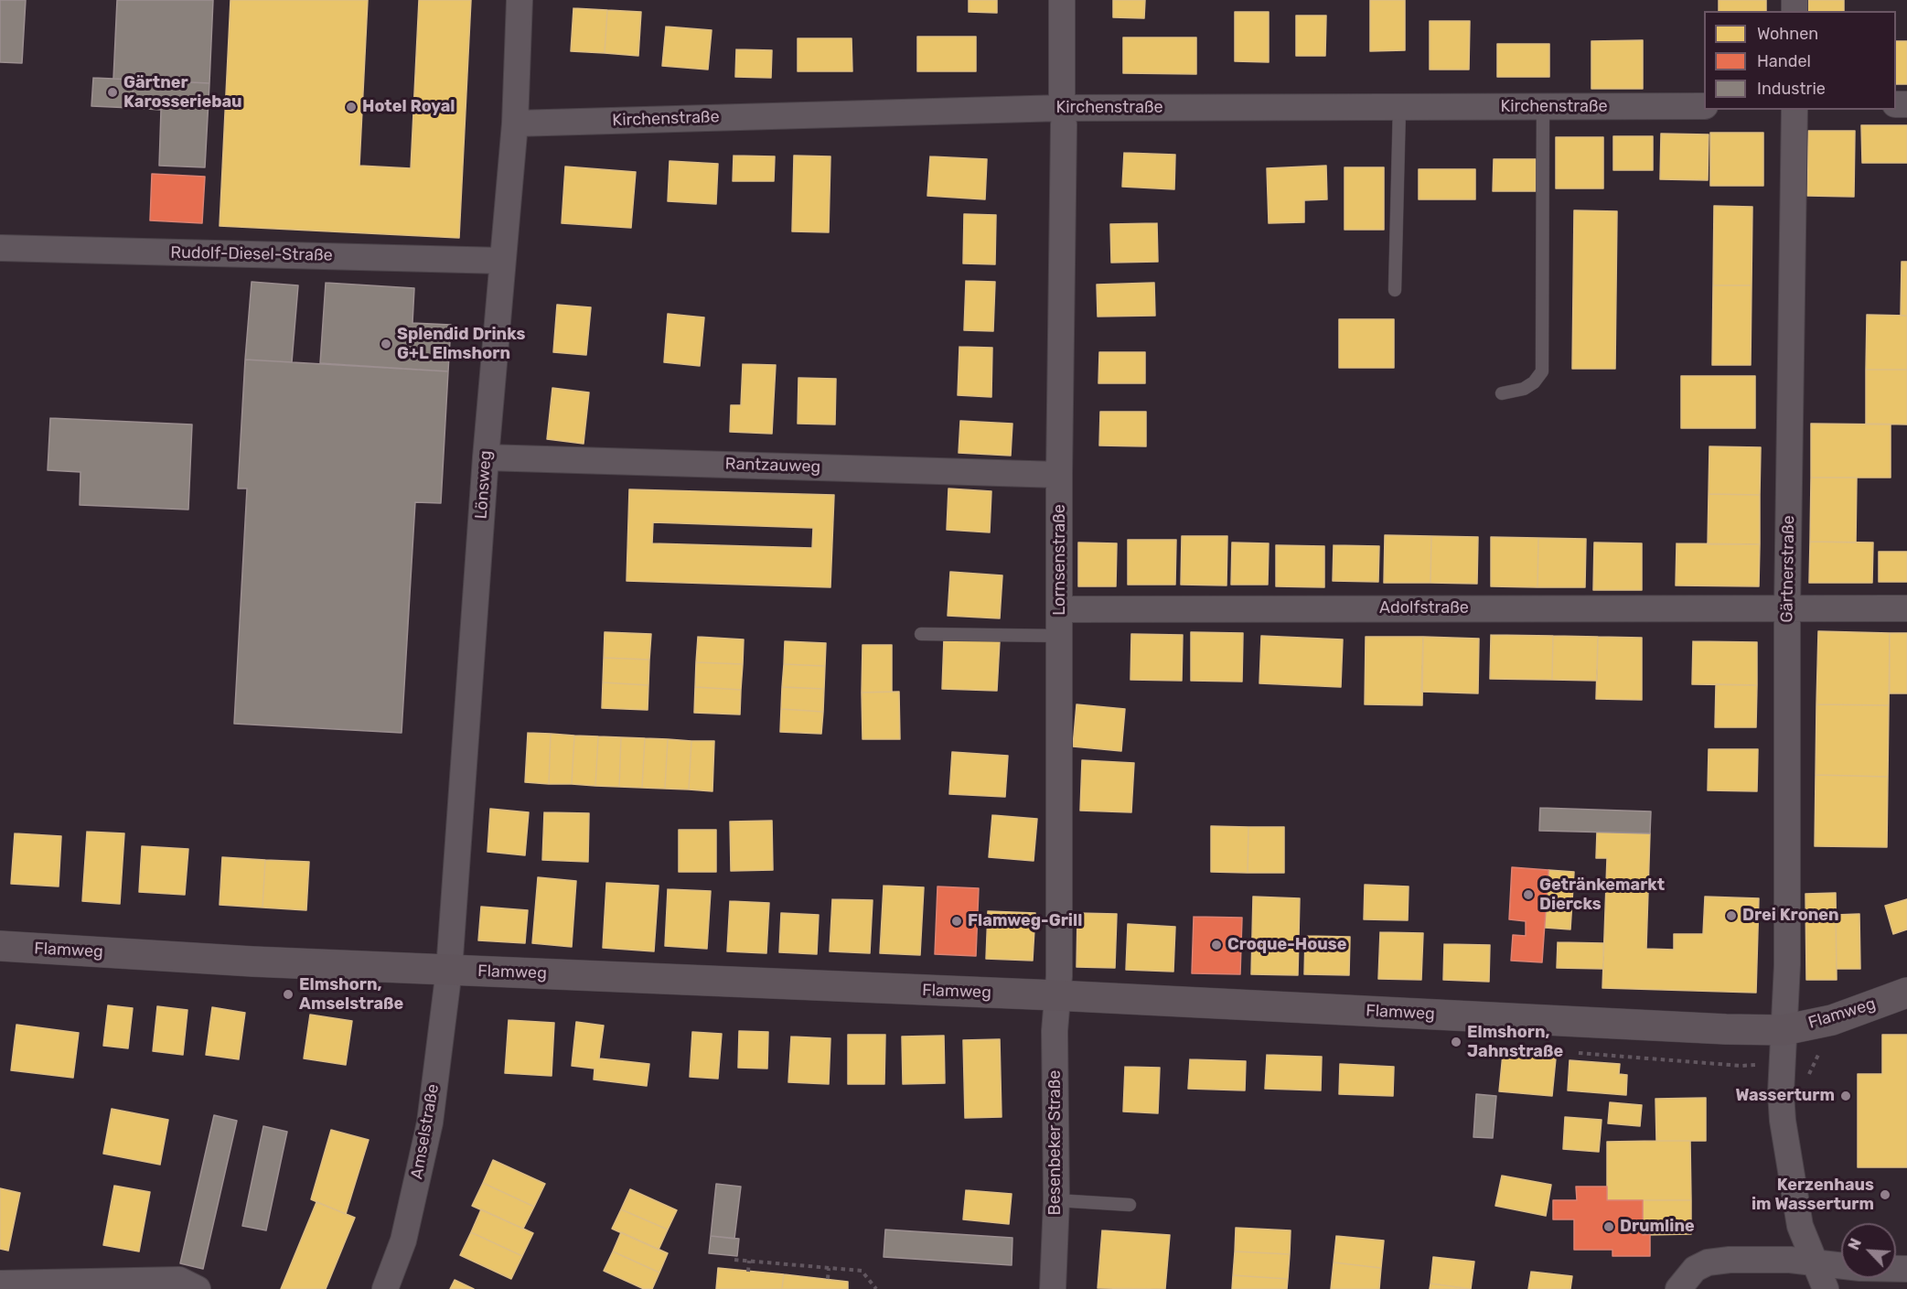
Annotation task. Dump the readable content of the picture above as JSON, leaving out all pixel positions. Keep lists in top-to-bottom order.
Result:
{
  "streets": {
    "main road": ["Flamweg"],
    "street": [
      "Kirchenstraße",
      "Rudolf-Diesel-Straße",
      "Rantzauweg",
      "Lönsweg",
      "Lornsenstraße",
      "Gärtnerstraße",
      "Adolfstraße",
      "Amselstraße",
      "Besenbeker Straße"
    ]
  },
  "crossings": [
    ["Kirchenstraße", "Lönsweg"],
    ["Kirchenstraße", "Lornsenstraße"],
    ["Rudolf-Diesel-Straße", "Lönsweg"],
    ["Rantzauweg", "Lönsweg"],
    ["Rantzauweg", "Lornsenstraße"],
    ["Lönsweg", "Flamweg"],
    ["Lönsweg", "Amselstraße"],
    ["Lornsenstraße", "Adolfstraße"],
    ["Lornsenstraße", "Flamweg"],
    ["Lornsenstraße", "Besenbeker Straße"],
    ["Gärtnerstraße", "Adolfstraße"],
    ["Gärtnerstraße", "Flamweg"],
    ["Flamweg", "Amselstraße"],
    ["Flamweg", "Besenbeker Straße"]
  ],
  "places": [
    "Gärtner Karosseriebau",
    "Hotel Royal",
    "Splendid Drinks G+L Elmshorn",
    "Getränkemarkt Diercks",
    "Drei Kronen",
    "Flamweg-Grill",
    "Croque-House",
    "Elmshorn, Amselstraße",
    "Elmshorn, Jahnstraße",
    "Wasserturm",
    "Kerzenhaus im Wasserturm",
    "Drumline"
  ],
  "legend": ["Wohnen", "Handel", "Industrie"],
  "north": "top left"
}
